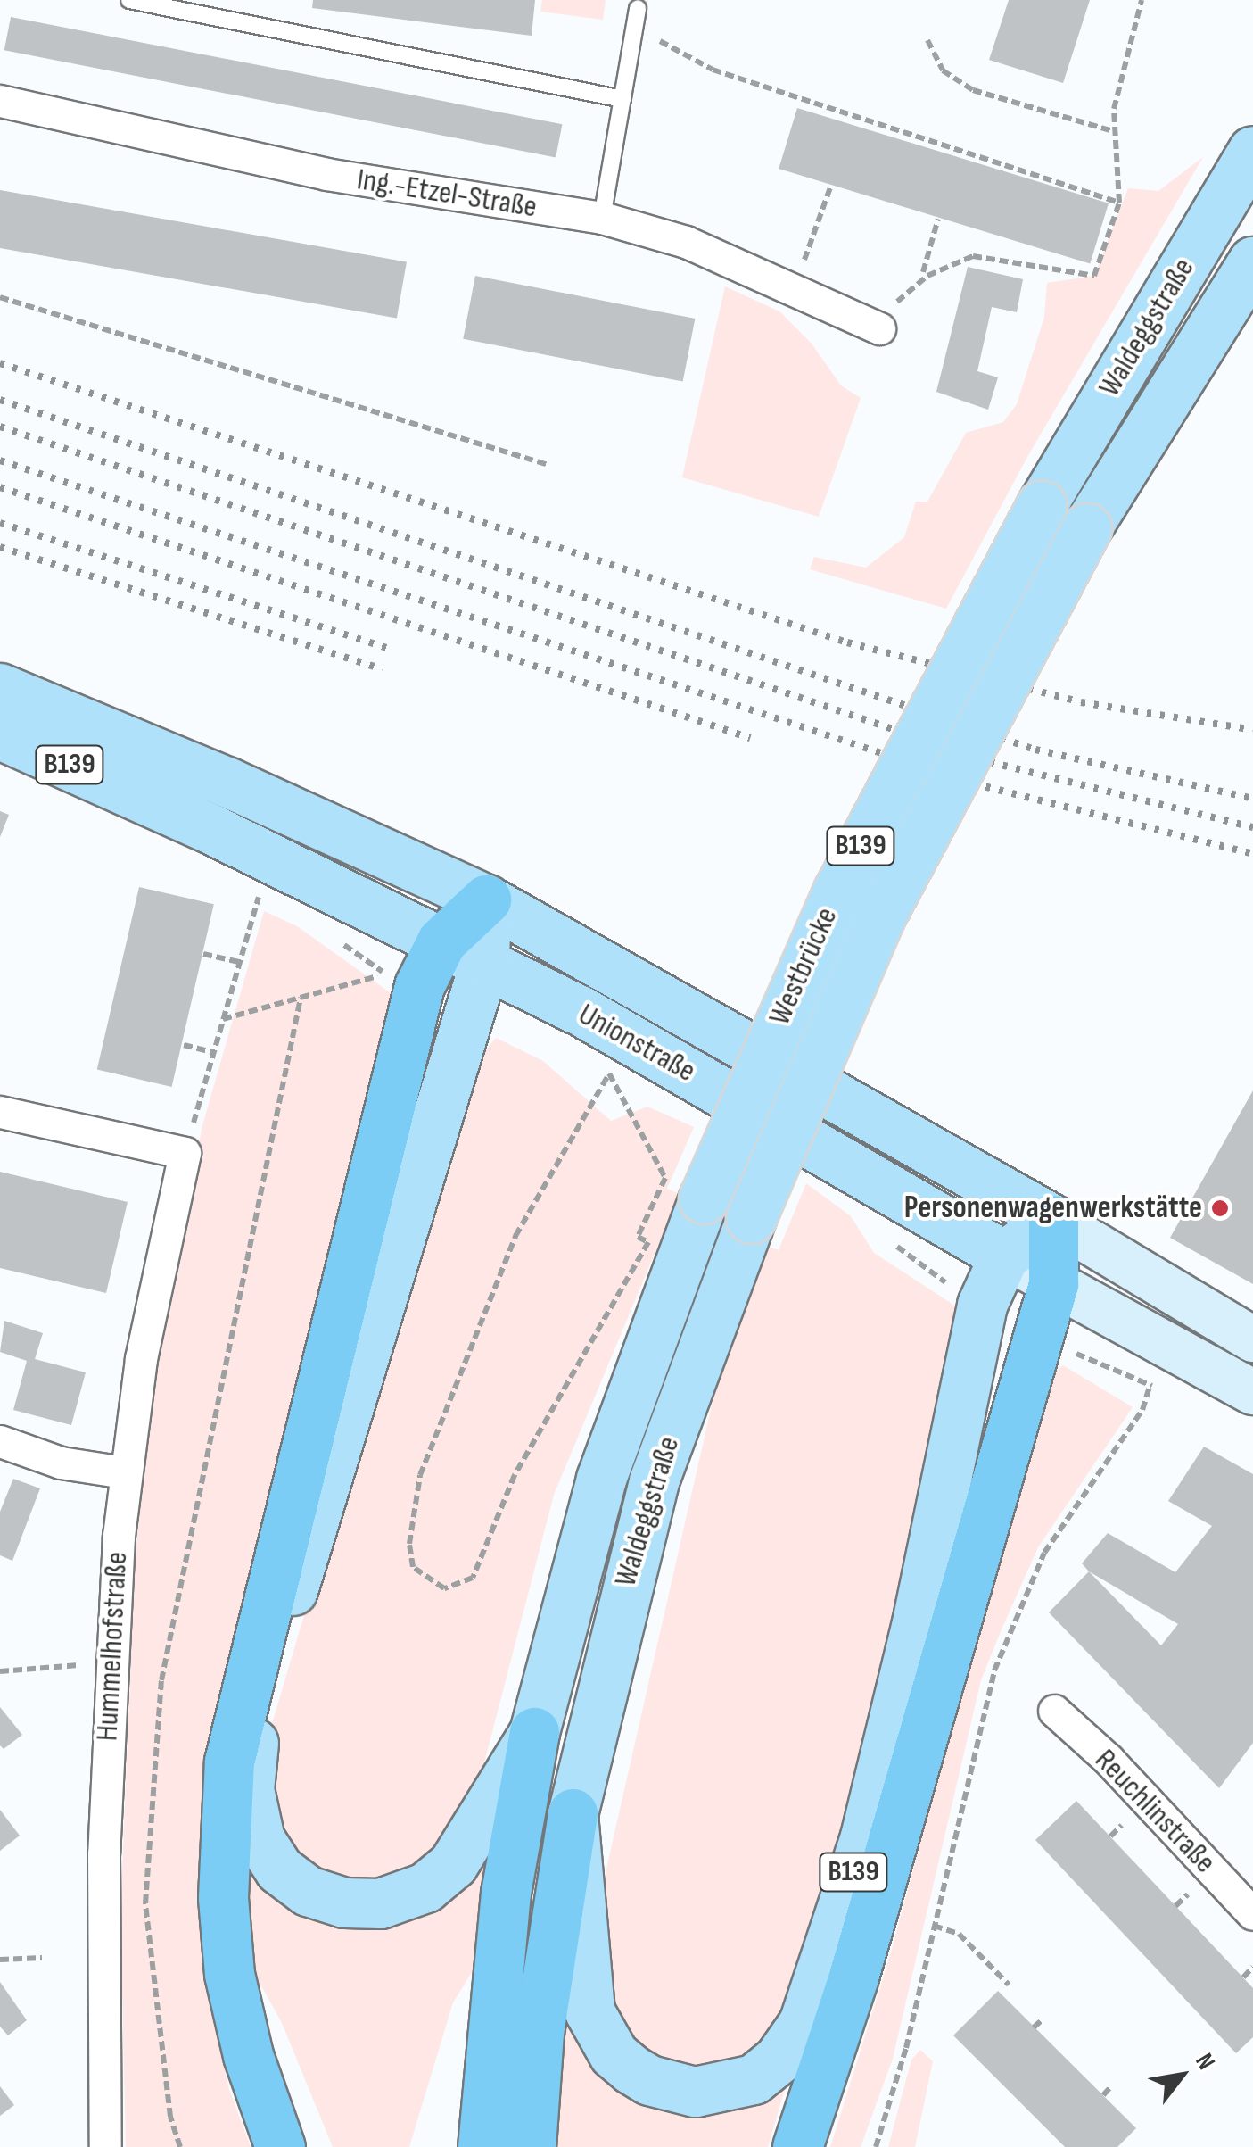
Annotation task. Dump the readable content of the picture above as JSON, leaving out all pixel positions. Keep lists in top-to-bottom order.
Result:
{
  "streets": {
    "main road": [
      "Waldeggstraße",
      "B139",
      "Westbrücke",
      "Unionstraße"
    ],
    "street": ["Ing.-Etzel-Straße", "Hummelhofstraße", "Reuchlinstraße"]
  },
  "crossings": [
    ["Waldeggstraße", "B139"],
    ["Waldeggstraße", "Westbrücke"],
    ["B139", "Unionstraße"]
  ],
  "places": ["Personenwagenwerkstätte"],
  "north": "top right"
}
